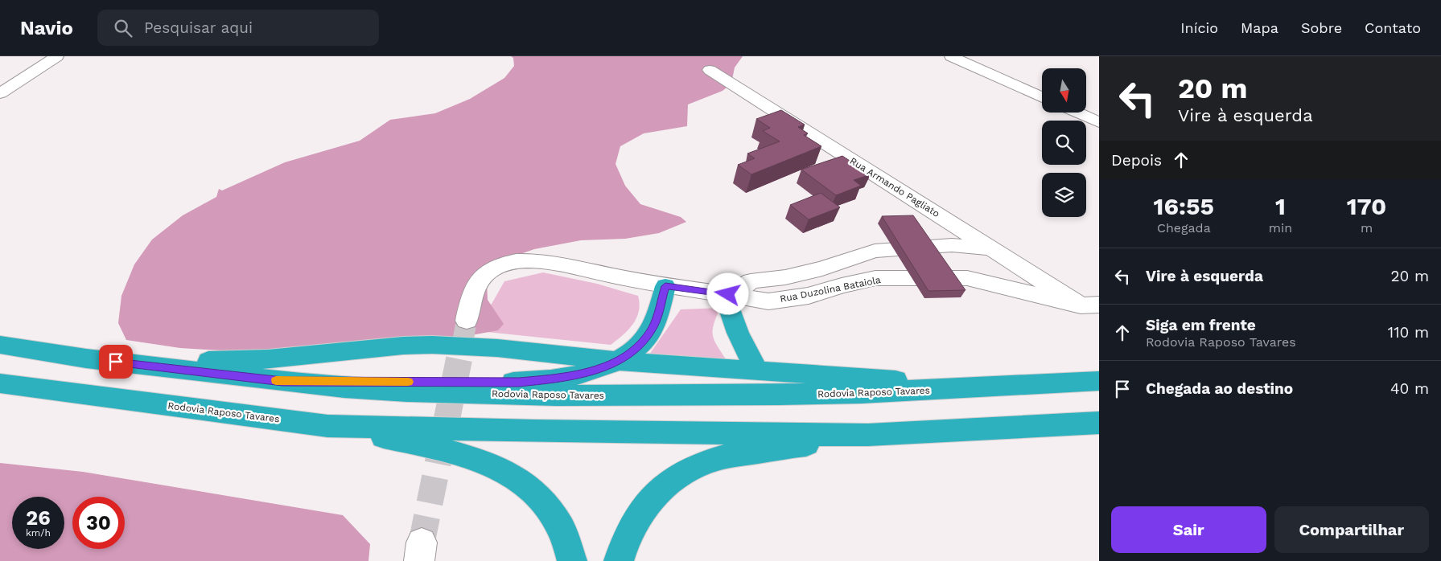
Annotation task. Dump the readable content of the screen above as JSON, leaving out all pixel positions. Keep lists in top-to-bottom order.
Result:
{
  "streets": {
    "highway": ["Rodovia Raposo Tavares"],
    "street": ["Rua Armando Pagliato", "Rua Duzolina Bataiola"]
  },
  "crossings": [
    ["Rua Armando Pagliato", "Rua Duzolina Bataiola"]
  ],
  "north": "bottom",
  "page": {
    "header": "Navio",
    "search": "Pesquisar aqui",
    "nav": [
      "Início",
      "Mapa",
      "Sobre",
      "Contato"
    ],
    "turn": ["20 m", "Vire à esquerda"],
    "then": "Depois",
    "eta": [
      "16:55",
      "Chegada",
      "1",
      "min",
      "170",
      "m"
    ],
    "list": [
      {
        "name": "Vire à esquerda",
        "value": "20 m"
      },
      {
        "name": "Siga em frente",
        "note": "Rodovia Raposo Tavares",
        "value": "110 m"
      },
      {
        "name": "Chegada ao destino",
        "value": "40 m"
      }
    ],
    "speed": "26 km/h",
    "limit": "30",
    "buttons": ["Sair", "Compartilhar"]
  }
}
